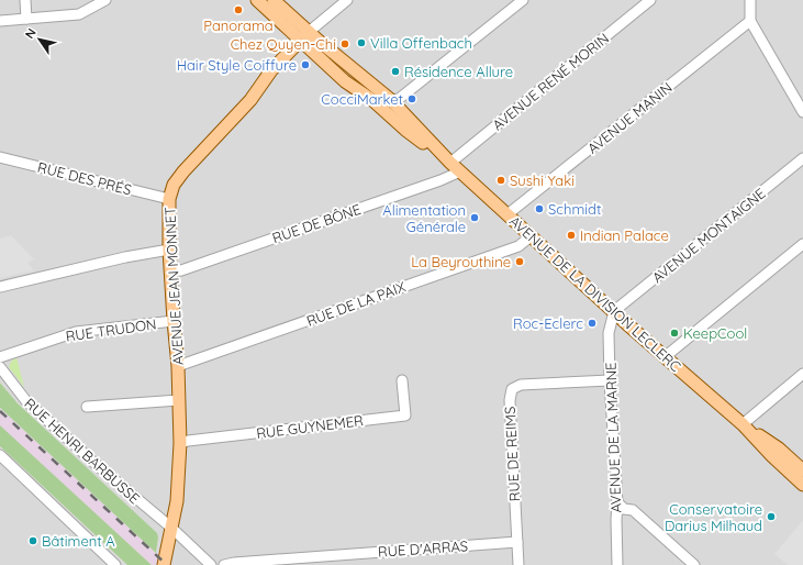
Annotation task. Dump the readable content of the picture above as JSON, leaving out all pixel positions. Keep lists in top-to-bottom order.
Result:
{
  "streets": {
    "main road": ["AVENUE JEAN MONNET", "AVENUE DE LA DIVISION LECLERC"],
    "street": [
      "AVENUE RENÉ MORIN",
      "AVENUE MANIN",
      "RUE DES PRÉS",
      "RUE DE BÔNE",
      "AVENUE MONTAIGNE",
      "RUE DE LA PAIX",
      "RUE TRUDON",
      "RUE GUYNEMER",
      "AVENUE DE LA MARNE",
      "RUE HENRI BARBUSSE",
      "RUE DE REIMS",
      "RUE D'ARRAS"
    ]
  },
  "crossings": [
    ["AVENUE RENÉ MORIN", "AVENUE DE LA DIVISION LECLERC"],
    ["AVENUE MANIN", "AVENUE DE LA DIVISION LECLERC"],
    ["RUE DES PRÉS", "AVENUE JEAN MONNET"],
    ["RUE DE BÔNE", "AVENUE JEAN MONNET"],
    ["RUE DE BÔNE", "AVENUE DE LA DIVISION LECLERC"],
    ["AVENUE MONTAIGNE", "AVENUE DE LA DIVISION LECLERC"],
    ["AVENUE MONTAIGNE", "AVENUE DE LA MARNE"],
    ["AVENUE JEAN MONNET", "AVENUE DE LA DIVISION LECLERC"],
    ["AVENUE JEAN MONNET", "RUE DE LA PAIX"],
    ["AVENUE JEAN MONNET", "RUE TRUDON"],
    ["AVENUE JEAN MONNET", "RUE GUYNEMER"],
    ["AVENUE JEAN MONNET", "RUE HENRI BARBUSSE"],
    ["AVENUE DE LA DIVISION LECLERC", "RUE DE LA PAIX"],
    ["AVENUE DE LA DIVISION LECLERC", "AVENUE DE LA MARNE"],
    ["AVENUE DE LA MARNE", "RUE DE REIMS"],
    ["RUE DE REIMS", "RUE D'ARRAS"]
  ],
  "places": [
    "Panorama",
    "Villa Offenbach",
    "Chez Quyen-Chi",
    "Hair Style Coiffure",
    "Résidence Allure",
    "CocciMarket",
    "Sushi Yaki",
    "Schmidt",
    "Alimentation Générale",
    "Indian Palace",
    "La Beyrouthine",
    "Roc-Eclerc",
    "KeepCool",
    "Conservatoire Darius Milhaud",
    "Bâtiment A"
  ],
  "north": "top left"
}
